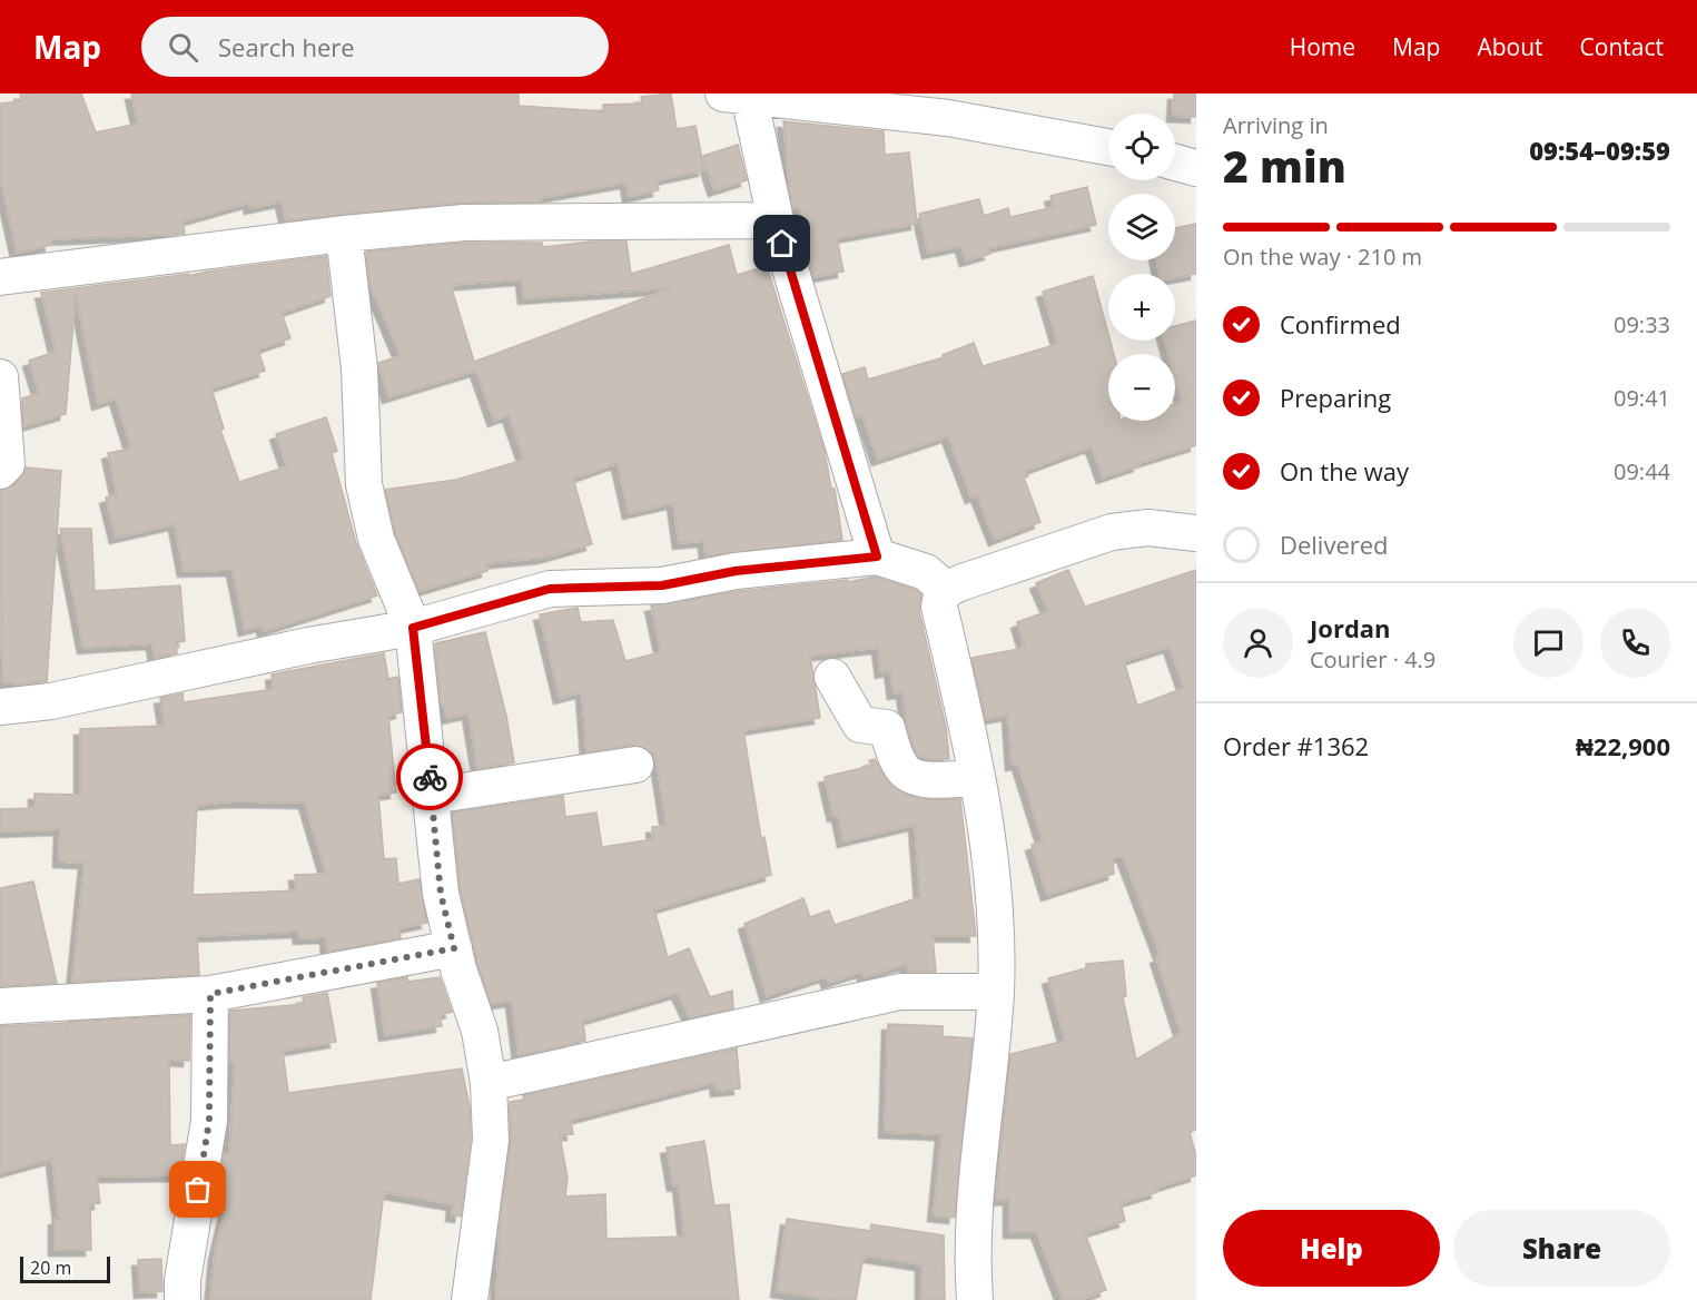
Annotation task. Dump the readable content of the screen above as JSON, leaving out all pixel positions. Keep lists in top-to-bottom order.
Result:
{
  "scale_bar": "20 m",
  "page": {
    "header": "Map",
    "search": "Search here",
    "nav": [
      "Home",
      "Map",
      "About",
      "Contact"
    ],
    "heading": ["2 min", "Arriving in", "09:54–09:59"],
    "panel": [
      "Jordan",
      "Courier · 4.9",
      "Order #1362",
      "₦22,900"
    ],
    "map_buttons": ["+", "−"],
    "bar": "On the way · 210 m",
    "list": [
      ["Confirmed", "09:33"],
      ["Preparing", "09:41"],
      ["On the way", "09:44"],
      "Delivered"
    ],
    "buttons": ["Help", "Share"],
    "scale": "20 m"
  }
}
